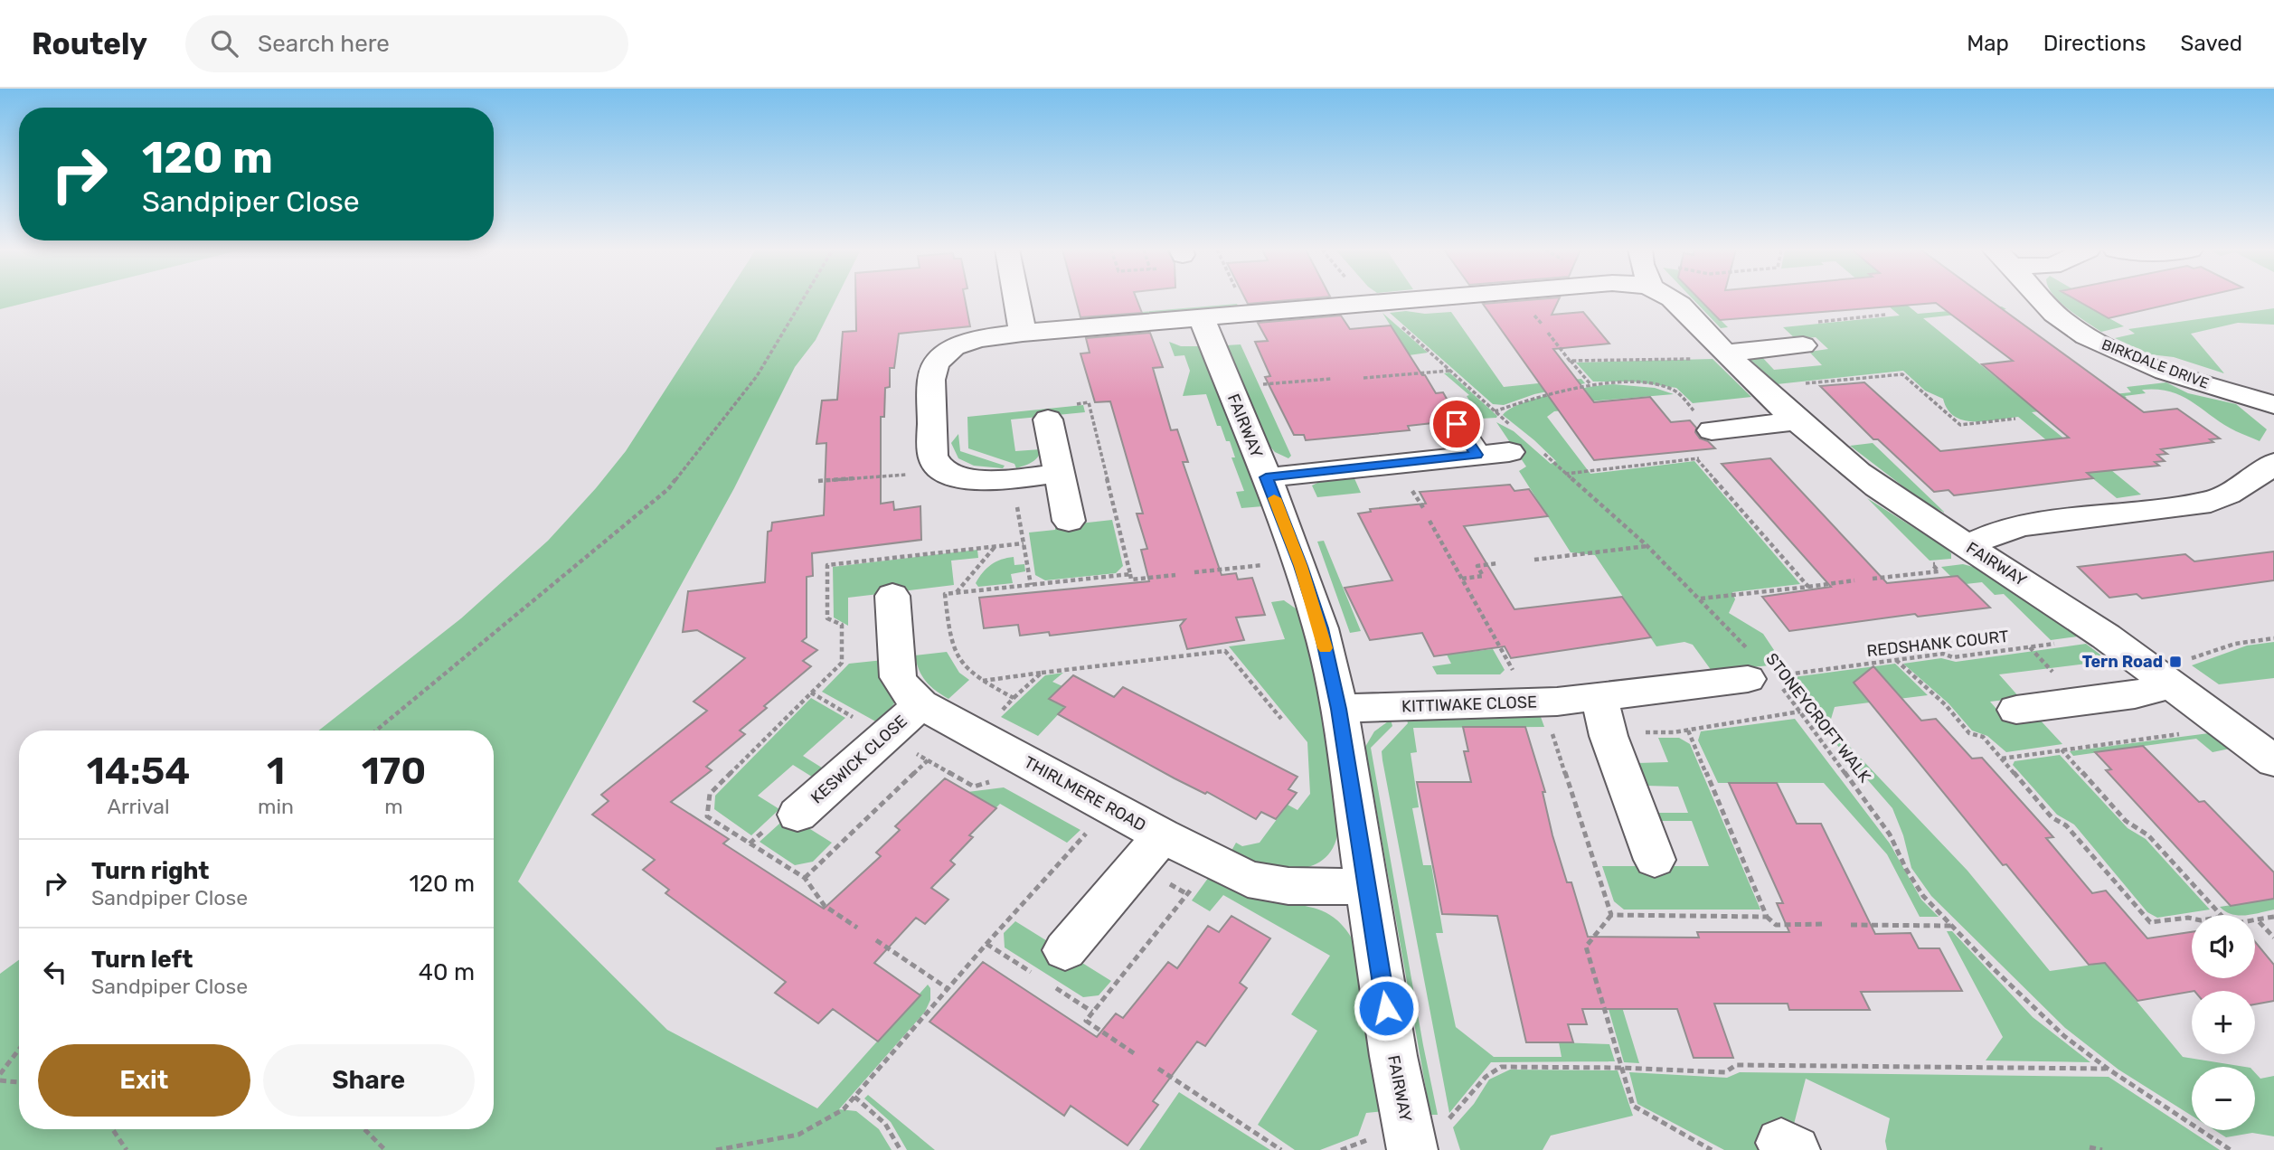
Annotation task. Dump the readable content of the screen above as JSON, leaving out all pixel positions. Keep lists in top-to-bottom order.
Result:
{
  "streets": {
    "street": [
      "BIRKDALE DRIVE",
      "FAIRWAY",
      "KITTIWAKE CLOSE",
      "KESWICK CLOSE",
      "THIRLMERE ROAD"
    ],
    "path": ["REDSHANK COURT", "STONEYCROFT WALK"]
  },
  "crossings": [
    ["FAIRWAY", "REDSHANK COURT"],
    ["FAIRWAY", "KITTIWAKE CLOSE"],
    ["FAIRWAY", "THIRLMERE ROAD"],
    ["REDSHANK COURT", "KITTIWAKE CLOSE"],
    ["REDSHANK COURT", "STONEYCROFT WALK"],
    ["KITTIWAKE CLOSE", "STONEYCROFT WALK"],
    ["KESWICK CLOSE", "THIRLMERE ROAD"]
  ],
  "places": {
    "transit": ["Tern Road"]
  },
  "page": {
    "header": "Routely",
    "search": "Search here",
    "nav": ["Map", "Directions", "Saved"],
    "turn": ["120 m", "Sandpiper Close"],
    "eta": [
      "14:54",
      "Arrival",
      "1",
      "min",
      "170",
      "m"
    ],
    "list": [
      {
        "name": "Turn right",
        "note": "Sandpiper Close",
        "value": "120 m"
      },
      {
        "name": "Turn left",
        "note": "Sandpiper Close",
        "value": "40 m"
      }
    ],
    "map_buttons": ["+", "−"],
    "buttons": ["Exit", "Share"]
  }
}
